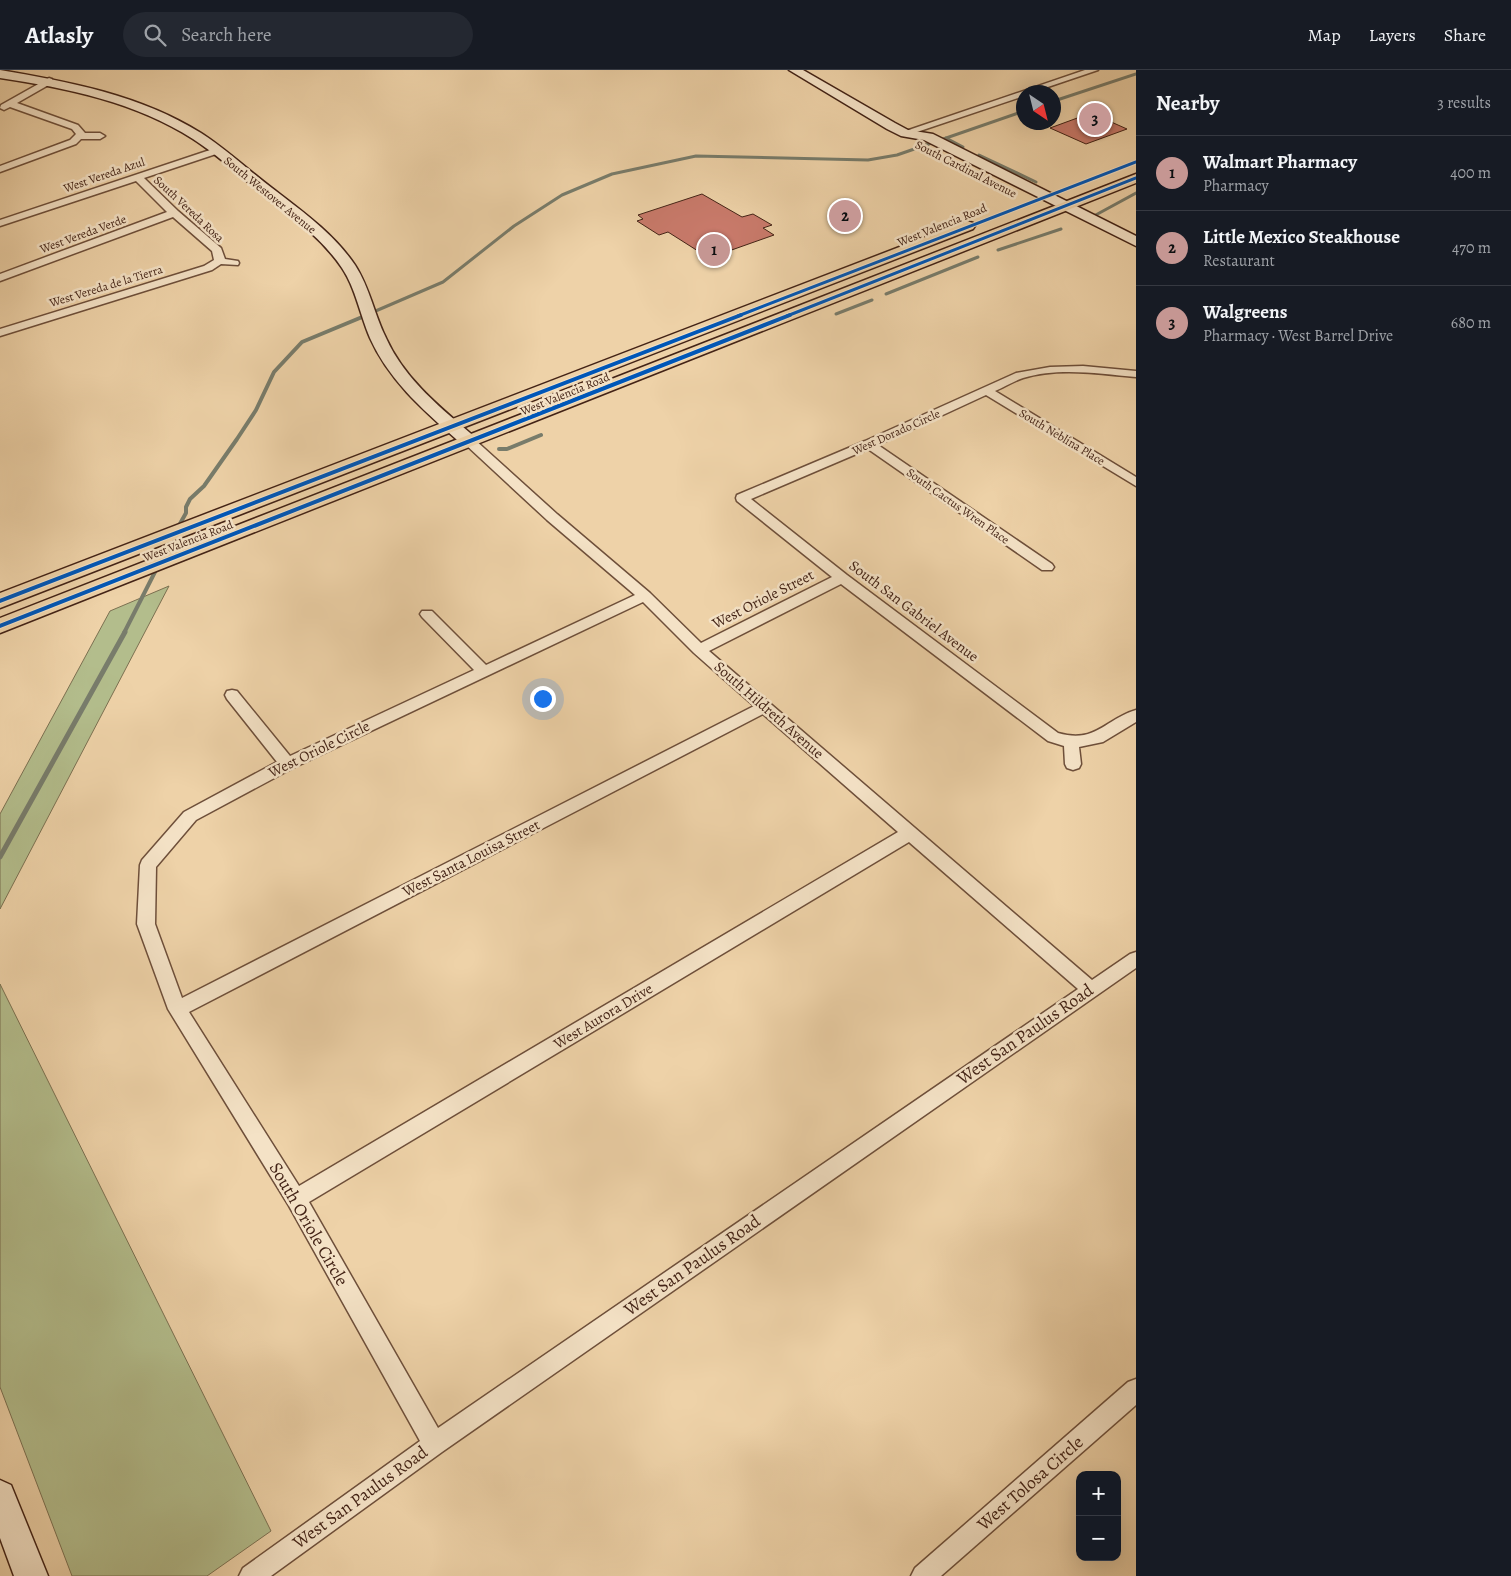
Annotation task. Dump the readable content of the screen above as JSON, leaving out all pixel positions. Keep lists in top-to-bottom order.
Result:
{
  "streets": {
    "main road": ["West Valencia Road"],
    "street": [
      "South Cardinal Avenue",
      "West Vereda Azul",
      "South Westover Avenue",
      "South Vereda Rosa",
      "West Vereda Verde",
      "West Vereda de la Tierra",
      "West Dorado Circle",
      "South Neblina Place",
      "South Cactus Wren Place",
      "West Oriole Street",
      "South San Gabriel Avenue",
      "South Hildreth Avenue",
      "West Oriole Circle",
      "West Santa Louisa Street",
      "West Aurora Drive",
      "West San Paulus Road",
      "South Oriole Circle",
      "West Tolosa Circle"
    ]
  },
  "crossings": [
    ["South Cardinal Avenue", "West Valencia Road"],
    ["West Vereda Azul", "South Westover Avenue"],
    ["West Vereda Azul", "South Vereda Rosa"],
    ["South Westover Avenue", "West Valencia Road"],
    ["South Westover Avenue", "South Hildreth Avenue"],
    ["South Vereda Rosa", "West Vereda Verde"],
    ["South Vereda Rosa", "West Vereda de la Tierra"],
    ["West Valencia Road", "South Hildreth Avenue"],
    ["West Dorado Circle", "South Neblina Place"],
    ["West Dorado Circle", "South Cactus Wren Place"],
    ["West Dorado Circle", "South San Gabriel Avenue"],
    ["West Oriole Street", "South San Gabriel Avenue"],
    ["West Oriole Street", "South Hildreth Avenue"],
    ["South Hildreth Avenue", "West Oriole Circle"],
    ["South Hildreth Avenue", "West Santa Louisa Street"],
    ["South Hildreth Avenue", "West Aurora Drive"],
    ["South Hildreth Avenue", "West San Paulus Road"],
    ["West Oriole Circle", "West Santa Louisa Street"],
    ["West Oriole Circle", "South Oriole Circle"],
    ["West Santa Louisa Street", "South Oriole Circle"],
    ["West Aurora Drive", "South Oriole Circle"],
    ["West San Paulus Road", "South Oriole Circle"]
  ],
  "north": "bottom right",
  "page": {
    "header": "Atlasly",
    "search": "Search here",
    "nav": ["Map", "Layers", "Share"],
    "heading": ["Nearby", "3 results"],
    "pins": ["3", "2", "1"],
    "list": [
      {
        "mark": "1",
        "name": "Walmart Pharmacy",
        "note": "Pharmacy",
        "value": "400 m"
      },
      {
        "mark": "2",
        "name": "Little Mexico Steakhouse",
        "note": "Restaurant",
        "value": "470 m"
      },
      {
        "mark": "3",
        "name": "Walgreens",
        "note": "Pharmacy · West Barrel Drive",
        "value": "680 m"
      }
    ],
    "map_buttons": ["+", "−"]
  }
}
